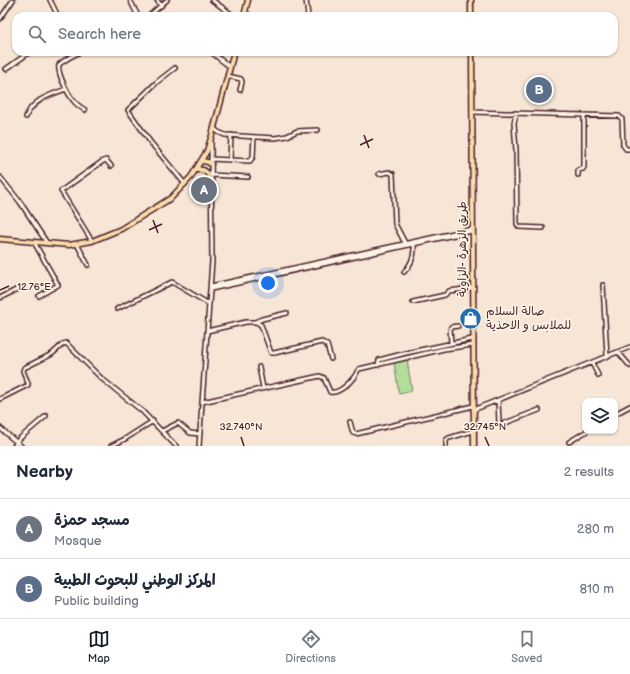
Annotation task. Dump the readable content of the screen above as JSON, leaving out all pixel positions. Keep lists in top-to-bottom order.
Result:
{
  "streets": {
    "main road": ["طريق الزهرة -الزاوية"]
  },
  "places": {
    "shop": ["صالة السلام للملابس و الاحذية"]
  },
  "page": {
    "search": "Search here",
    "pins": ["B", "A"],
    "heading": ["Nearby", "2 results"],
    "list": [
      {
        "mark": "A",
        "name": "مسجد حمزة",
        "note": "Mosque",
        "value": "280 m"
      },
      {
        "mark": "B",
        "name": "المركز الوطني للبحوث الطبية",
        "note": "Public building",
        "value": "810 m"
      }
    ],
    "nav": ["Map", "Directions", "Saved"]
  },
  "coordinates": ["12.76°E", "32.740°N", "32.745°N"]
}
